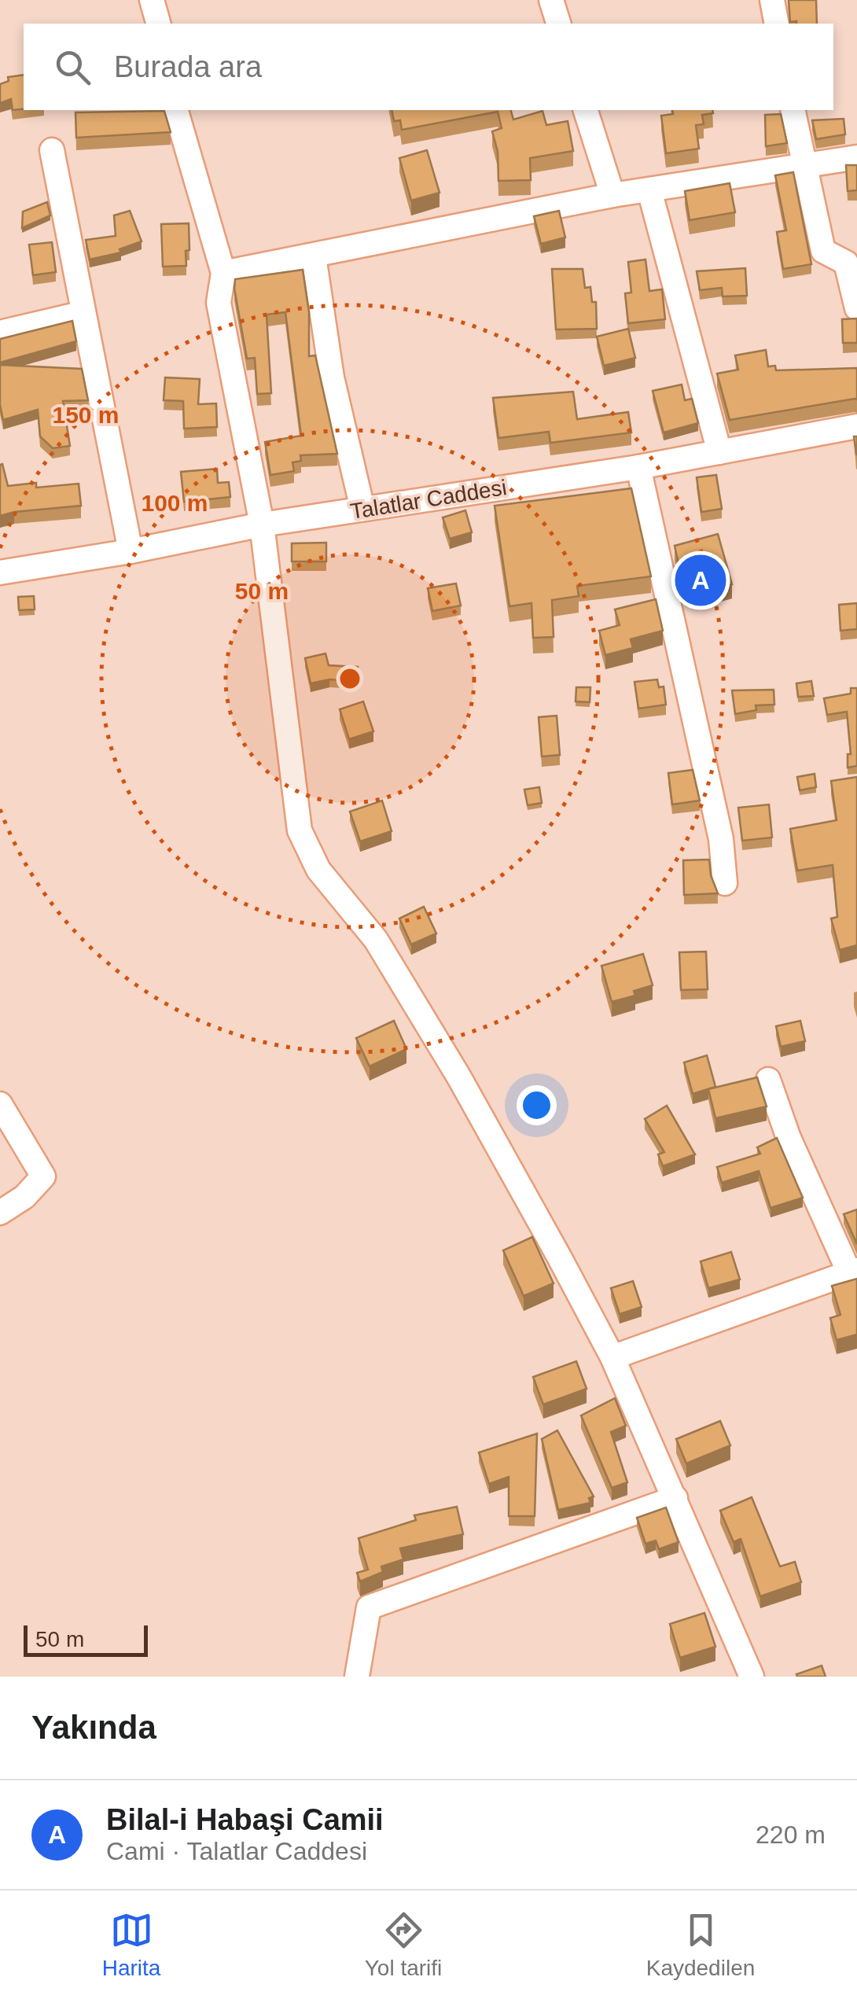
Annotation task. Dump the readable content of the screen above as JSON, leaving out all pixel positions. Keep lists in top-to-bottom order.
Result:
{
  "streets": {
    "street": ["Talatlar Caddesi"]
  },
  "scale_bar": "50 m",
  "page": {
    "search": "Burada ara",
    "pins": "A",
    "scale": "50 m",
    "heading": "Yakında",
    "list": [
      {
        "mark": "A",
        "name": "Bilal-i Habaşi Camii",
        "note": "Cami · Talatlar Caddesi",
        "value": "220 m"
      }
    ],
    "nav": ["Harita", "Yol tarifi", "Kaydedilen"]
  },
  "rings": ["150 m", "100 m", "50 m"]
}
